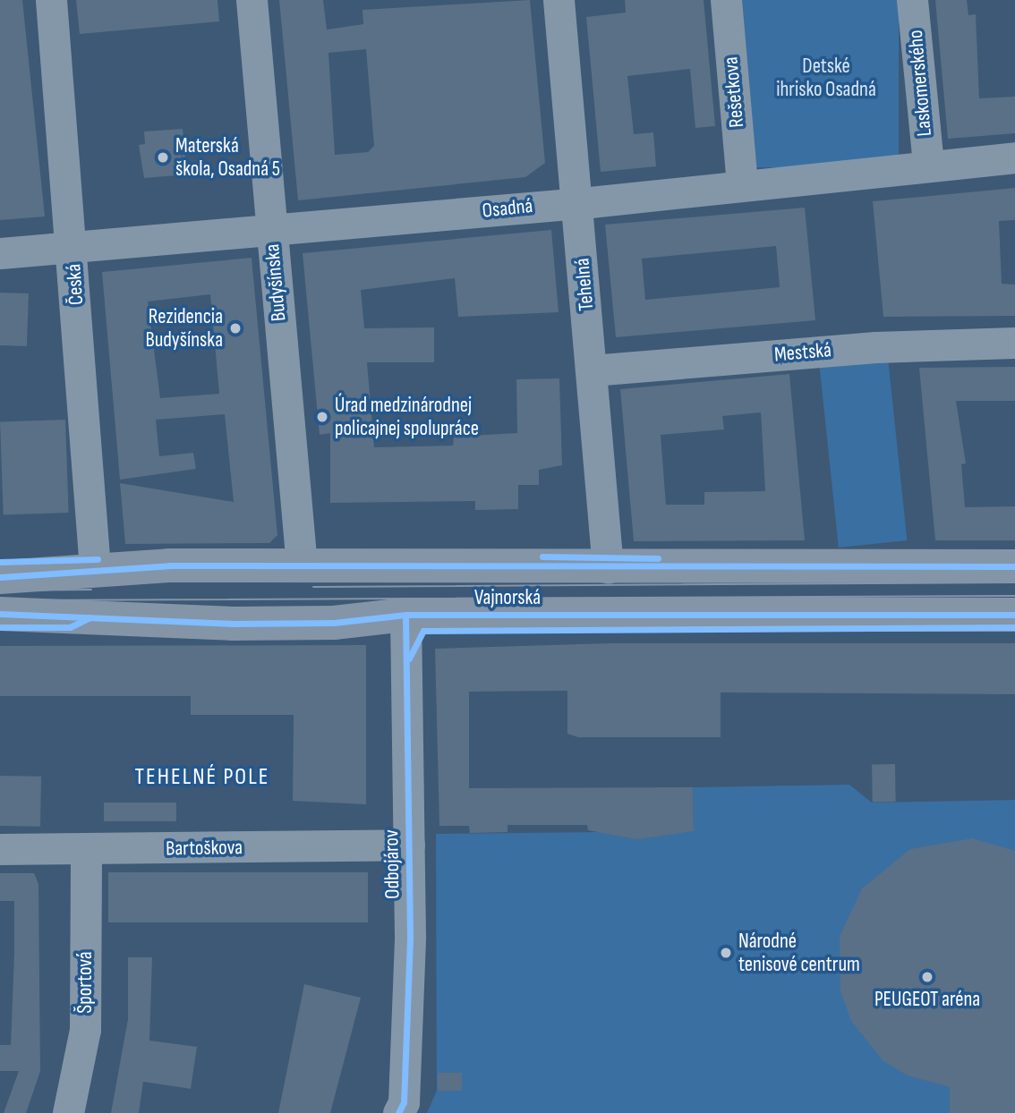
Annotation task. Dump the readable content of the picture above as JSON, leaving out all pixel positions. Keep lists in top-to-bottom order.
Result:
{
  "streets": {
    "main road": ["Vajnorská"],
    "street": [
      "Laskomerského",
      "Rešetkova",
      "Osadná",
      "Budyšínska",
      "Česká",
      "Tehelná",
      "Mestská",
      "Bartoškova",
      "Odbojárov",
      "Športová"
    ]
  },
  "crossings": [
    ["Laskomerského", "Osadná"],
    ["Rešetkova", "Osadná"],
    ["Osadná", "Budyšínska"],
    ["Osadná", "Česká"],
    ["Osadná", "Tehelná"],
    ["Budyšínska", "Vajnorská"],
    ["Česká", "Vajnorská"],
    ["Tehelná", "Mestská"],
    ["Tehelná", "Vajnorská"],
    ["Vajnorská", "Odbojárov"],
    ["Bartoškova", "Odbojárov"],
    ["Bartoškova", "Športová"]
  ],
  "districts": ["TEHELNÉ POLE"],
  "parks": ["Detské ihrisko Osadná"],
  "places": [
    "Materská škola, Osadná 5",
    "Rezidencia Budyšínska",
    "Úrad medzinárodnej policajnej spolupráce",
    "Národné tenisové centrum",
    "PEUGEOT aréna"
  ]
}
